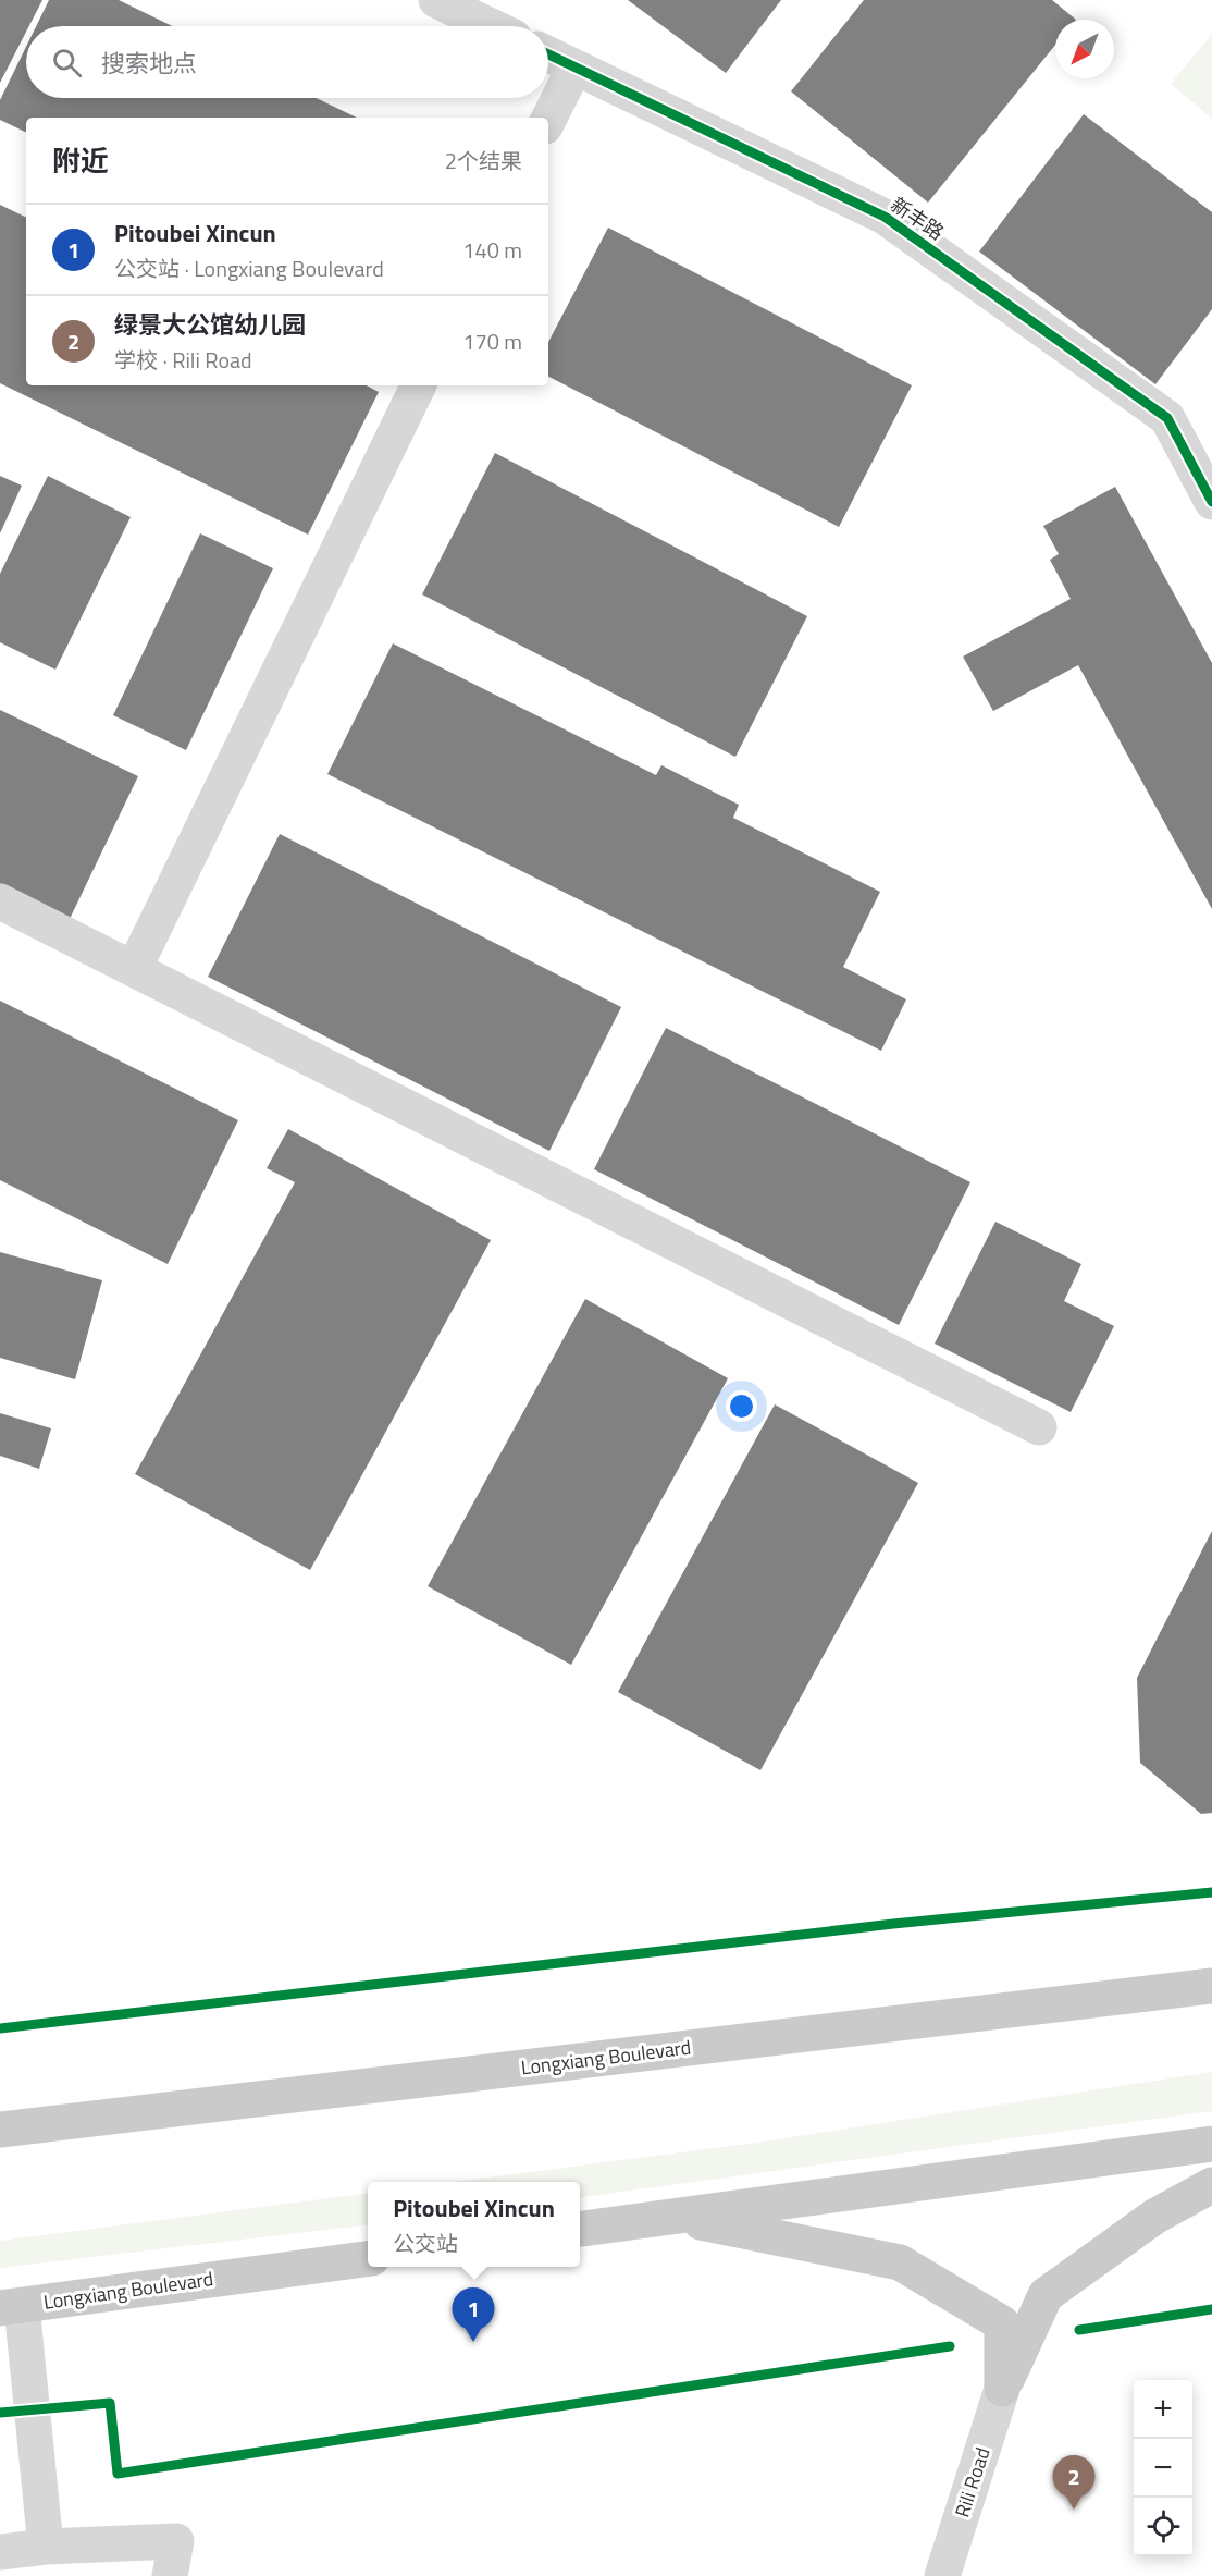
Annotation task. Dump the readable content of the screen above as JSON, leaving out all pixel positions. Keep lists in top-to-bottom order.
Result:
{
  "streets": {
    "main road": ["Longxiang Boulevard"],
    "street": ["新丰路", "Rili Road"]
  },
  "north": "bottom left",
  "page": {
    "search": "搜索地点",
    "heading": ["附近", "2个结果"],
    "list": [
      {
        "mark": "1",
        "name": "Pitoubei Xincun",
        "note": "公交站 · Longxiang Boulevard",
        "value": "140 m"
      },
      {
        "mark": "2",
        "name": "绿景大公馆幼儿园",
        "note": "学校 · Rili Road",
        "value": "170 m"
      }
    ],
    "popup": ["Pitoubei Xincun", "公交站"],
    "pins": ["1", "2"],
    "map_buttons": ["+", "−"]
  }
}
